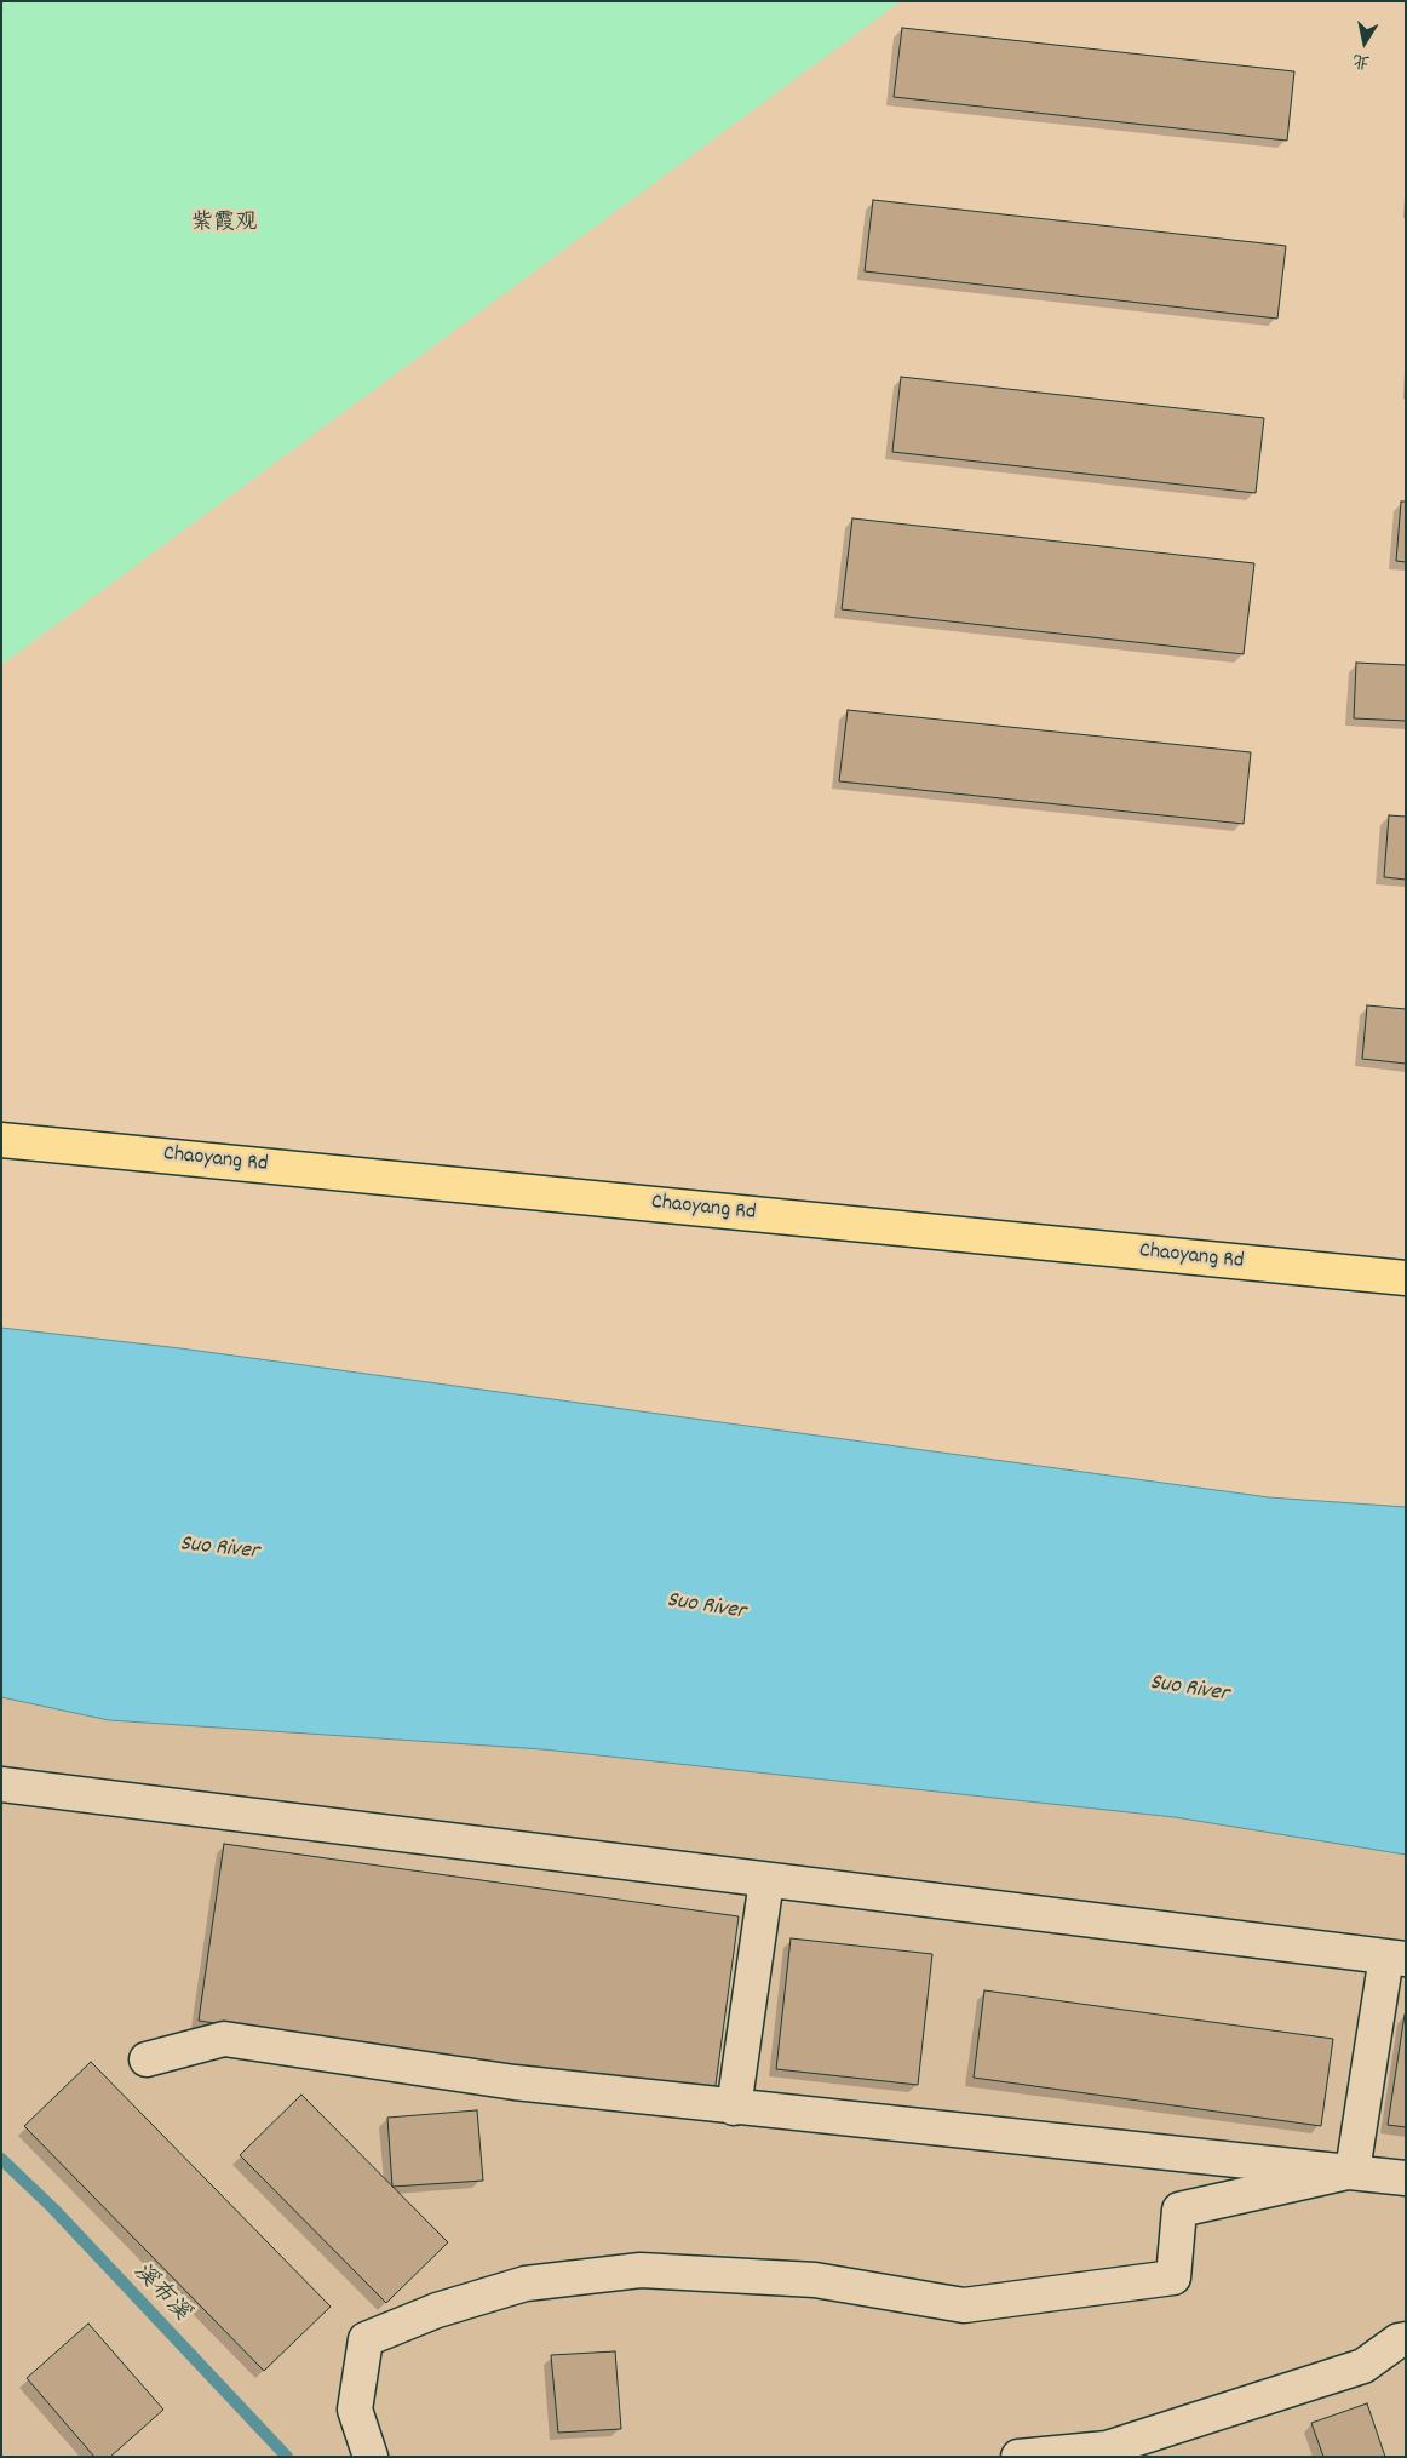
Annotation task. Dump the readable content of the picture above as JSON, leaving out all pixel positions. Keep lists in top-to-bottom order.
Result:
{
  "streets": {
    "highway": ["Chaoyang Rd"]
  },
  "water": ["Suo River", "溪布溪"],
  "parks": ["紫霞观"],
  "north": "bottom"
}
